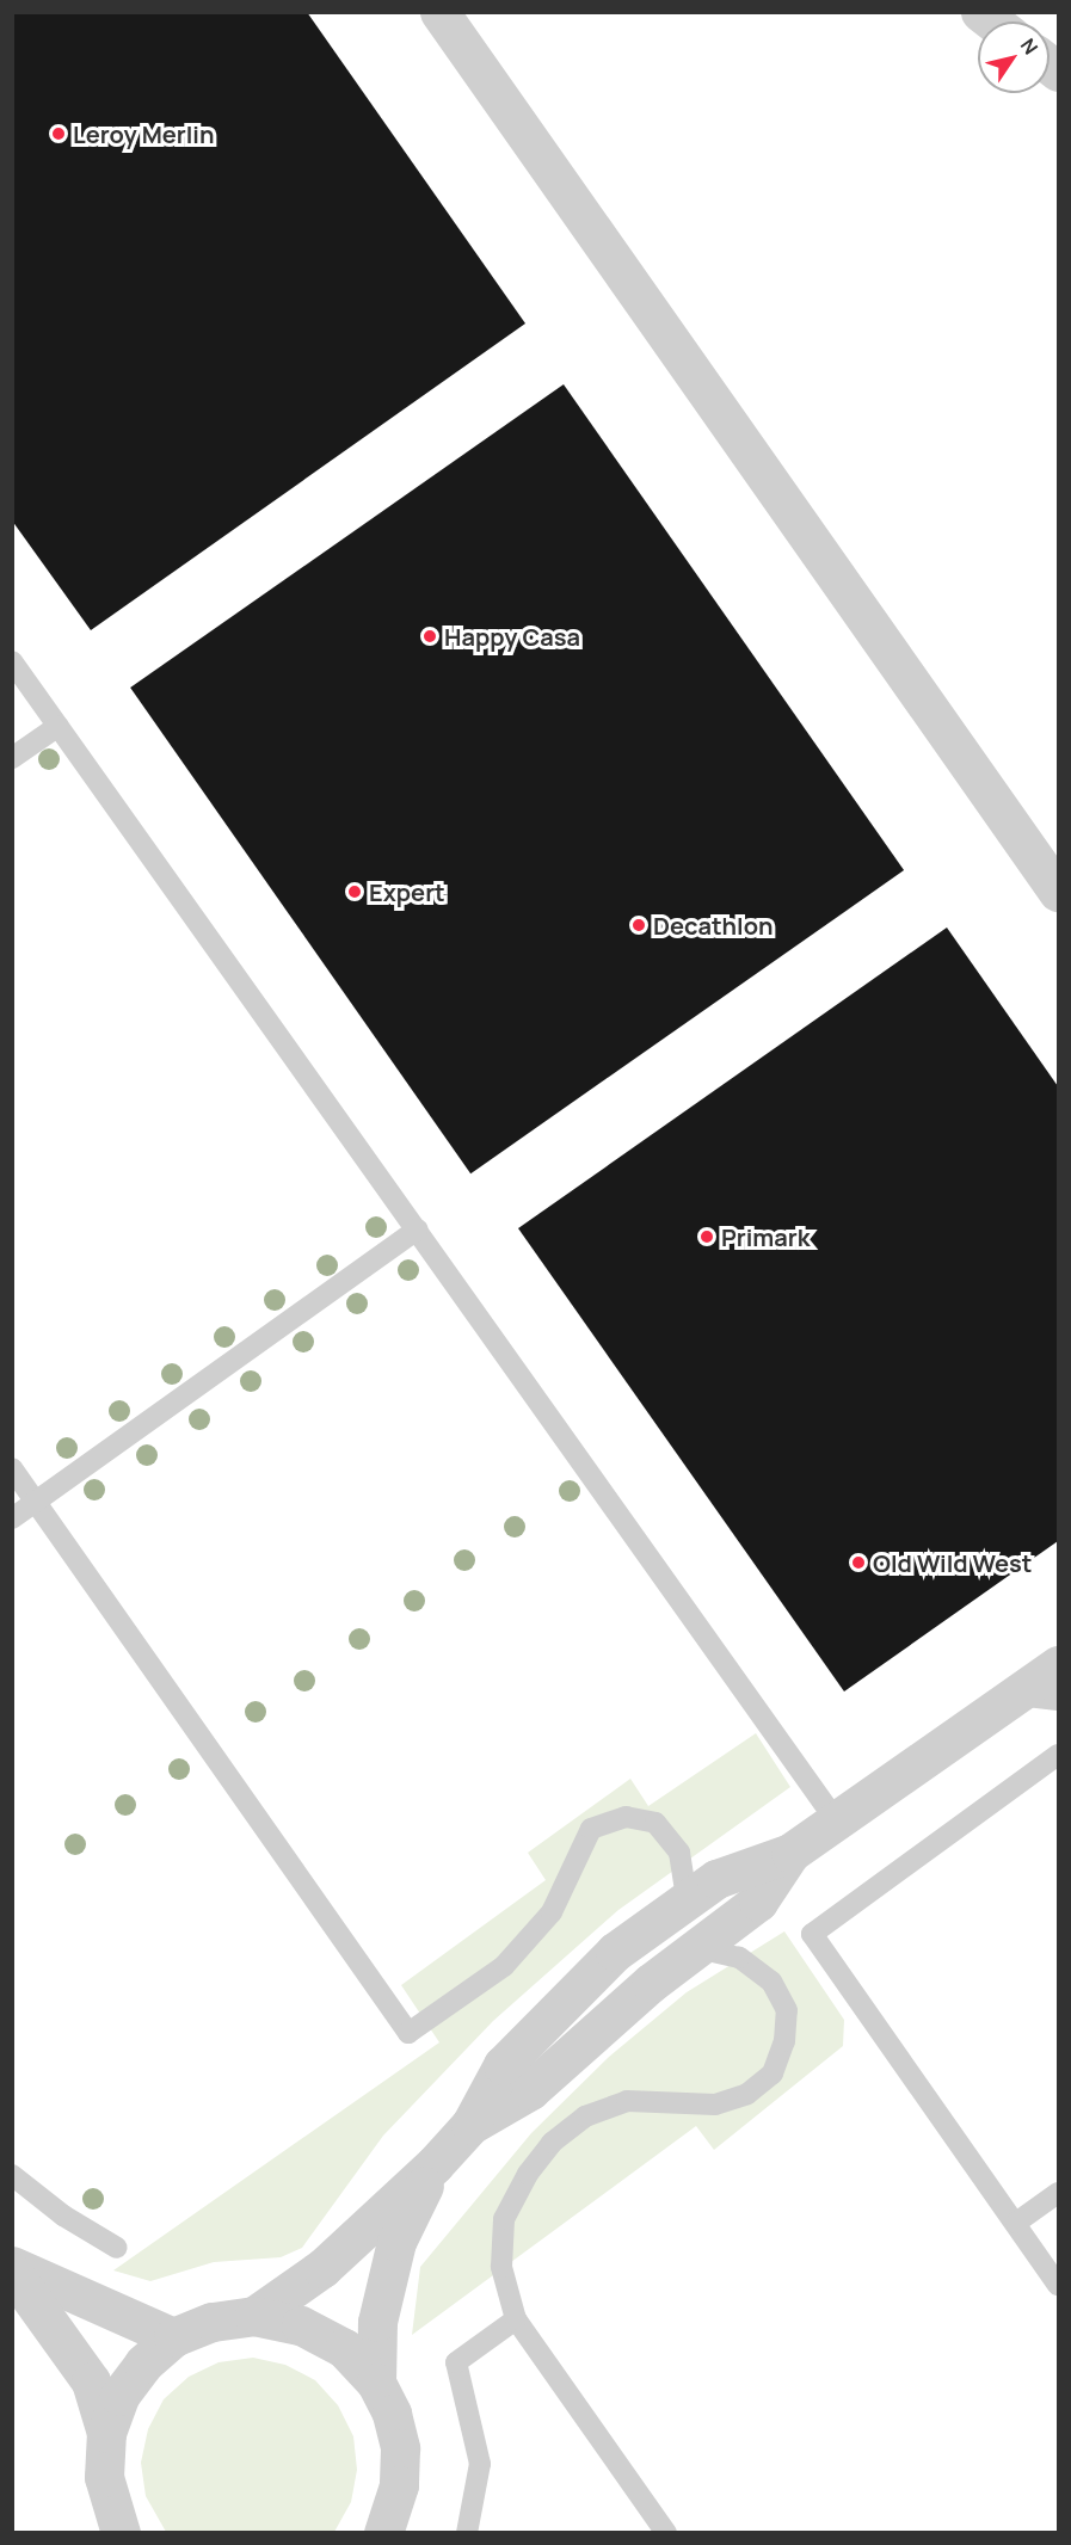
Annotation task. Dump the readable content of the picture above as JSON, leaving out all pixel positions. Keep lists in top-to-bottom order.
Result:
{
  "places": [
    "Leroy Merlin",
    "Happy Casa",
    "Expert",
    "Decathlon",
    "Primark",
    "Old Wild West"
  ],
  "north": "top right"
}
